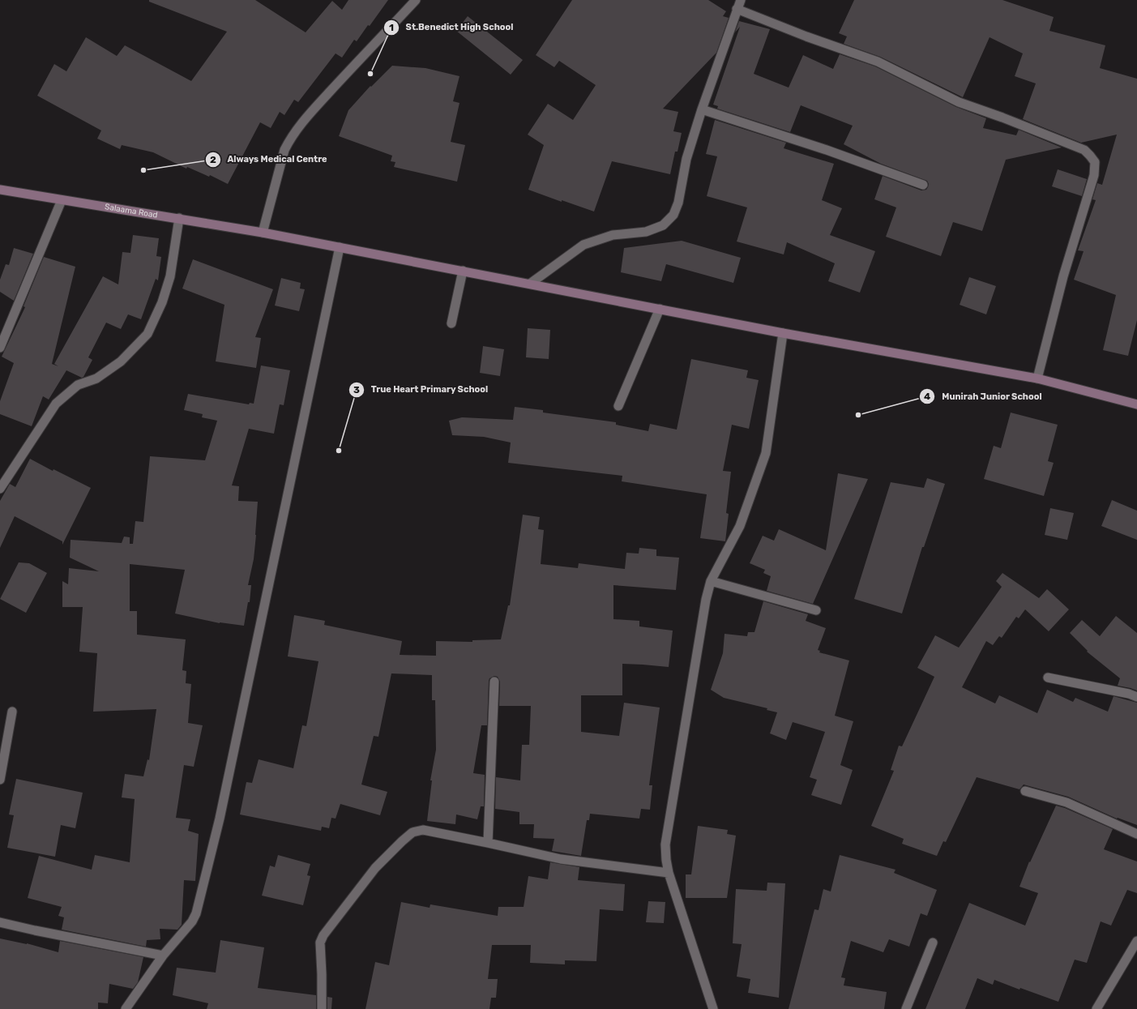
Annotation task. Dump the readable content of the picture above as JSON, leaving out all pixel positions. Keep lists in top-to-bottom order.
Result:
{
  "streets": {
    "main road": ["Salaama Road"]
  },
  "places": [
    "St.Benedict High School",
    "Always Medical Centre",
    "Munirah Junior School",
    "True Heart Primary School"
  ]
}
